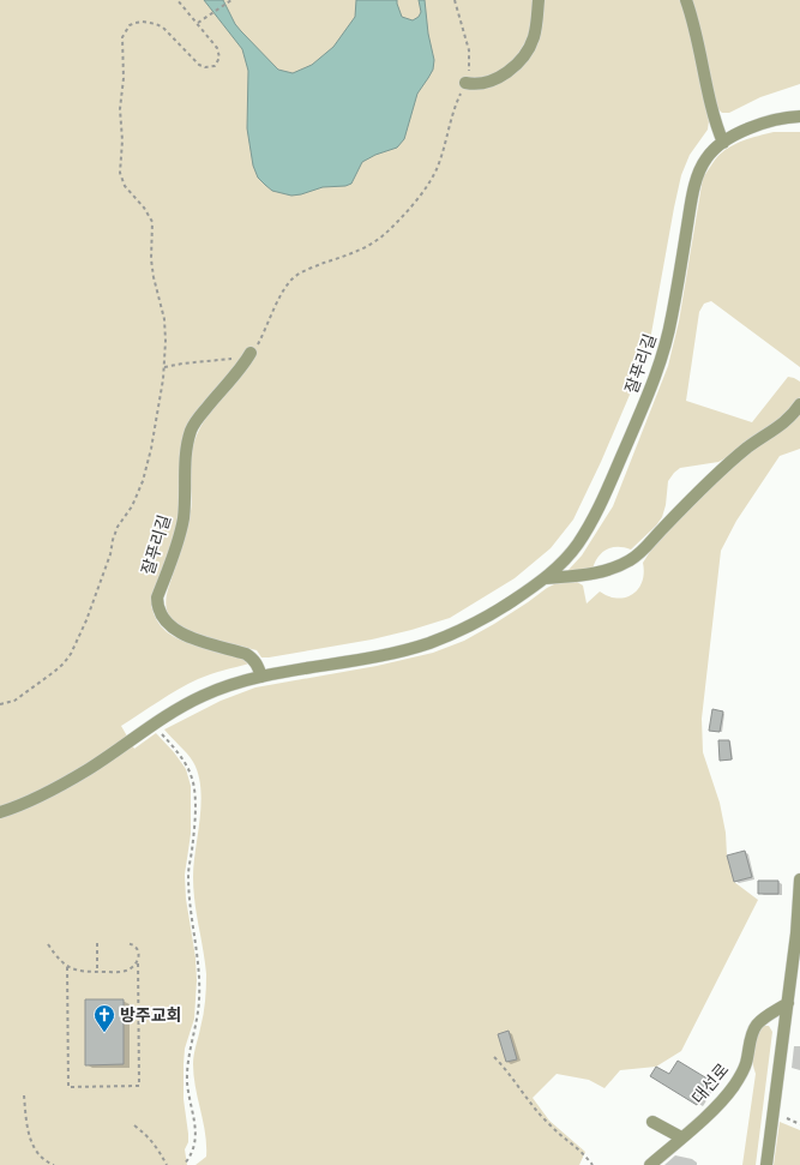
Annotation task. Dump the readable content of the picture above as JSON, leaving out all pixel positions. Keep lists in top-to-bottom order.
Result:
{
  "streets": {
    "street": ["잘푸리길", "대선로"]
  },
  "places": {
    "church": ["방주교회"]
  }
}
